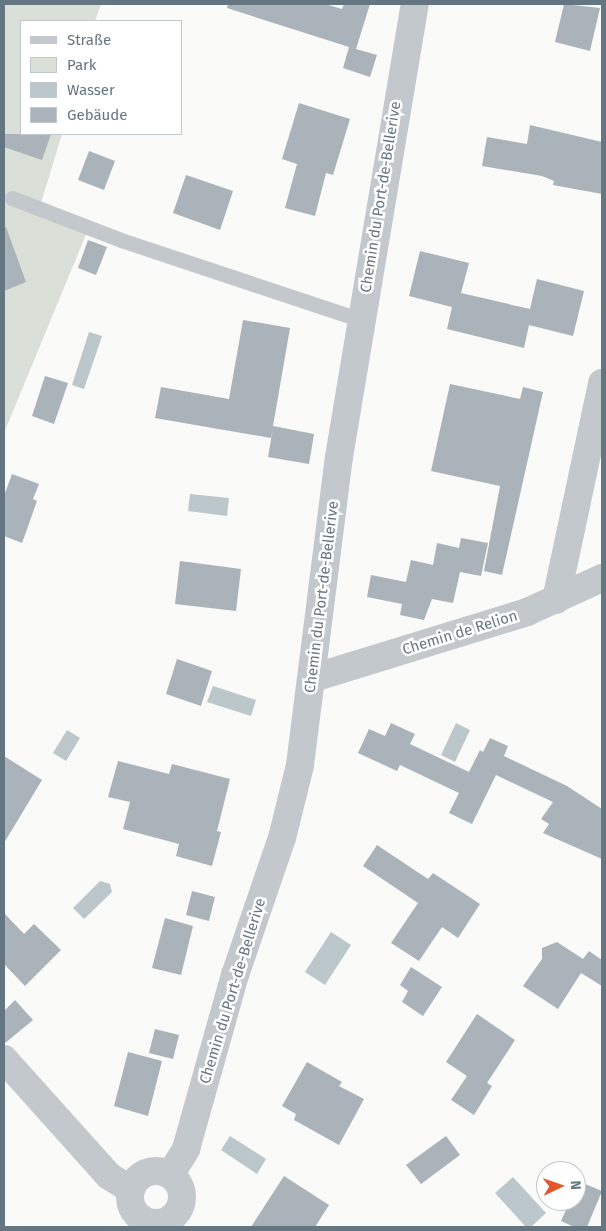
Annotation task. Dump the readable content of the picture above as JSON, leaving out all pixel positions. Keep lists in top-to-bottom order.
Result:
{
  "streets": {
    "street": ["Chemin du Port-de-Bellerive", "Chemin de Relion"]
  },
  "crossings": [
    ["Chemin du Port-de-Bellerive", "Chemin de Relion"]
  ],
  "legend": [
    "Straße",
    "Park",
    "Wasser",
    "Gebäude"
  ],
  "north": "right"
}
